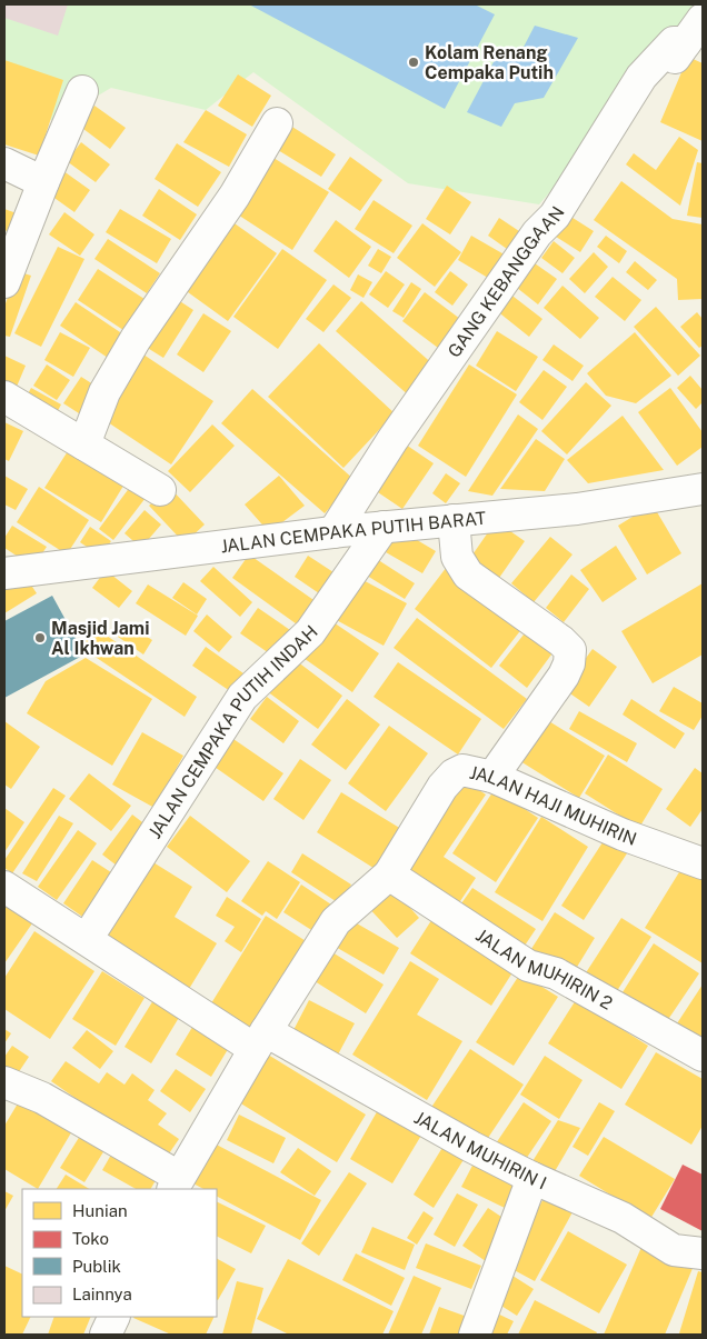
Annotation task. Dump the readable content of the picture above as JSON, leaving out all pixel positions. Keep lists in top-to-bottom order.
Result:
{
  "streets": {
    "street": [
      "GANG KEBANGGAAN",
      "JALAN CEMPAKA PUTIH BARAT",
      "JALAN CEMPAKA PUTIH INDAH",
      "JALAN HAJI MUHIRIN",
      "JALAN MUHIRIN 2",
      "JALAN MUHIRIN I"
    ]
  },
  "crossings": [
    ["GANG KEBANGGAAN", "JALAN CEMPAKA PUTIH BARAT"],
    ["JALAN CEMPAKA PUTIH BARAT", "JALAN CEMPAKA PUTIH INDAH"],
    ["JALAN CEMPAKA PUTIH INDAH", "JALAN MUHIRIN I"],
    ["JALAN HAJI MUHIRIN", "JALAN MUHIRIN 2"],
    ["JALAN HAJI MUHIRIN", "JALAN MUHIRIN I"]
  ],
  "places": ["Kolam Renang Cempaka Putih", "Masjid Jami Al Ikhwan"],
  "legend": [
    "Hunian",
    "Toko",
    "Publik",
    "Lainnya"
  ]
}
